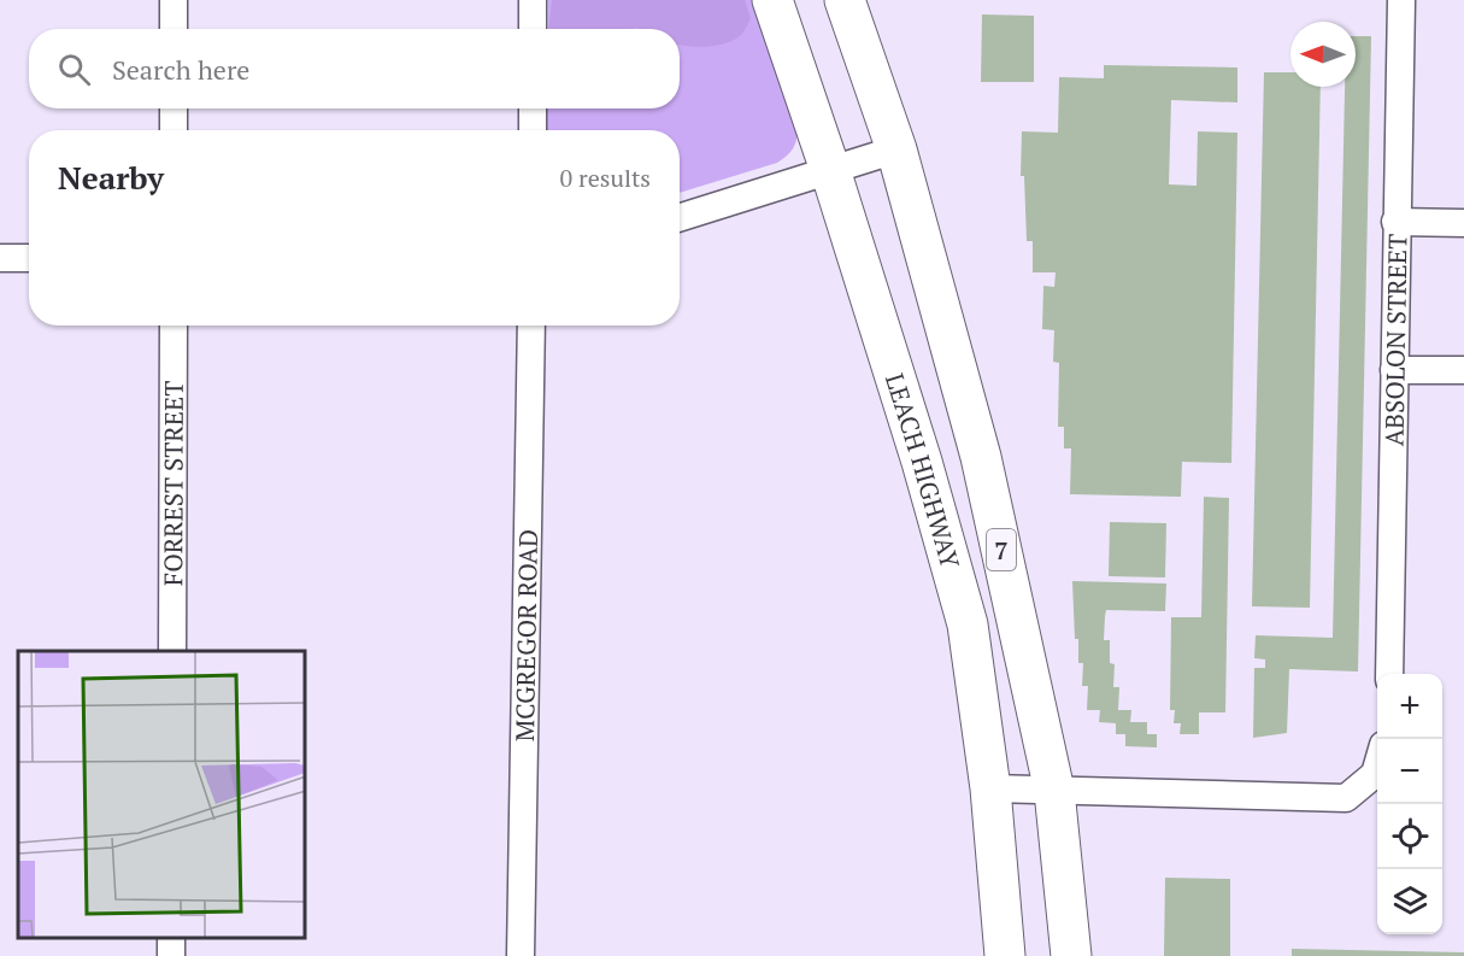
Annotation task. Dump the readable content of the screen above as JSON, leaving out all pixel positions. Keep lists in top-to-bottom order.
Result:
{
  "streets": {
    "highway": ["LEACH HIGHWAY", "7"],
    "street": ["ABSOLON STREET", "FORREST STREET", "MCGREGOR ROAD"]
  },
  "north": "left",
  "page": {
    "search": "Search here",
    "heading": ["Nearby", "0 results"],
    "map_buttons": ["+", "−"]
  }
}
